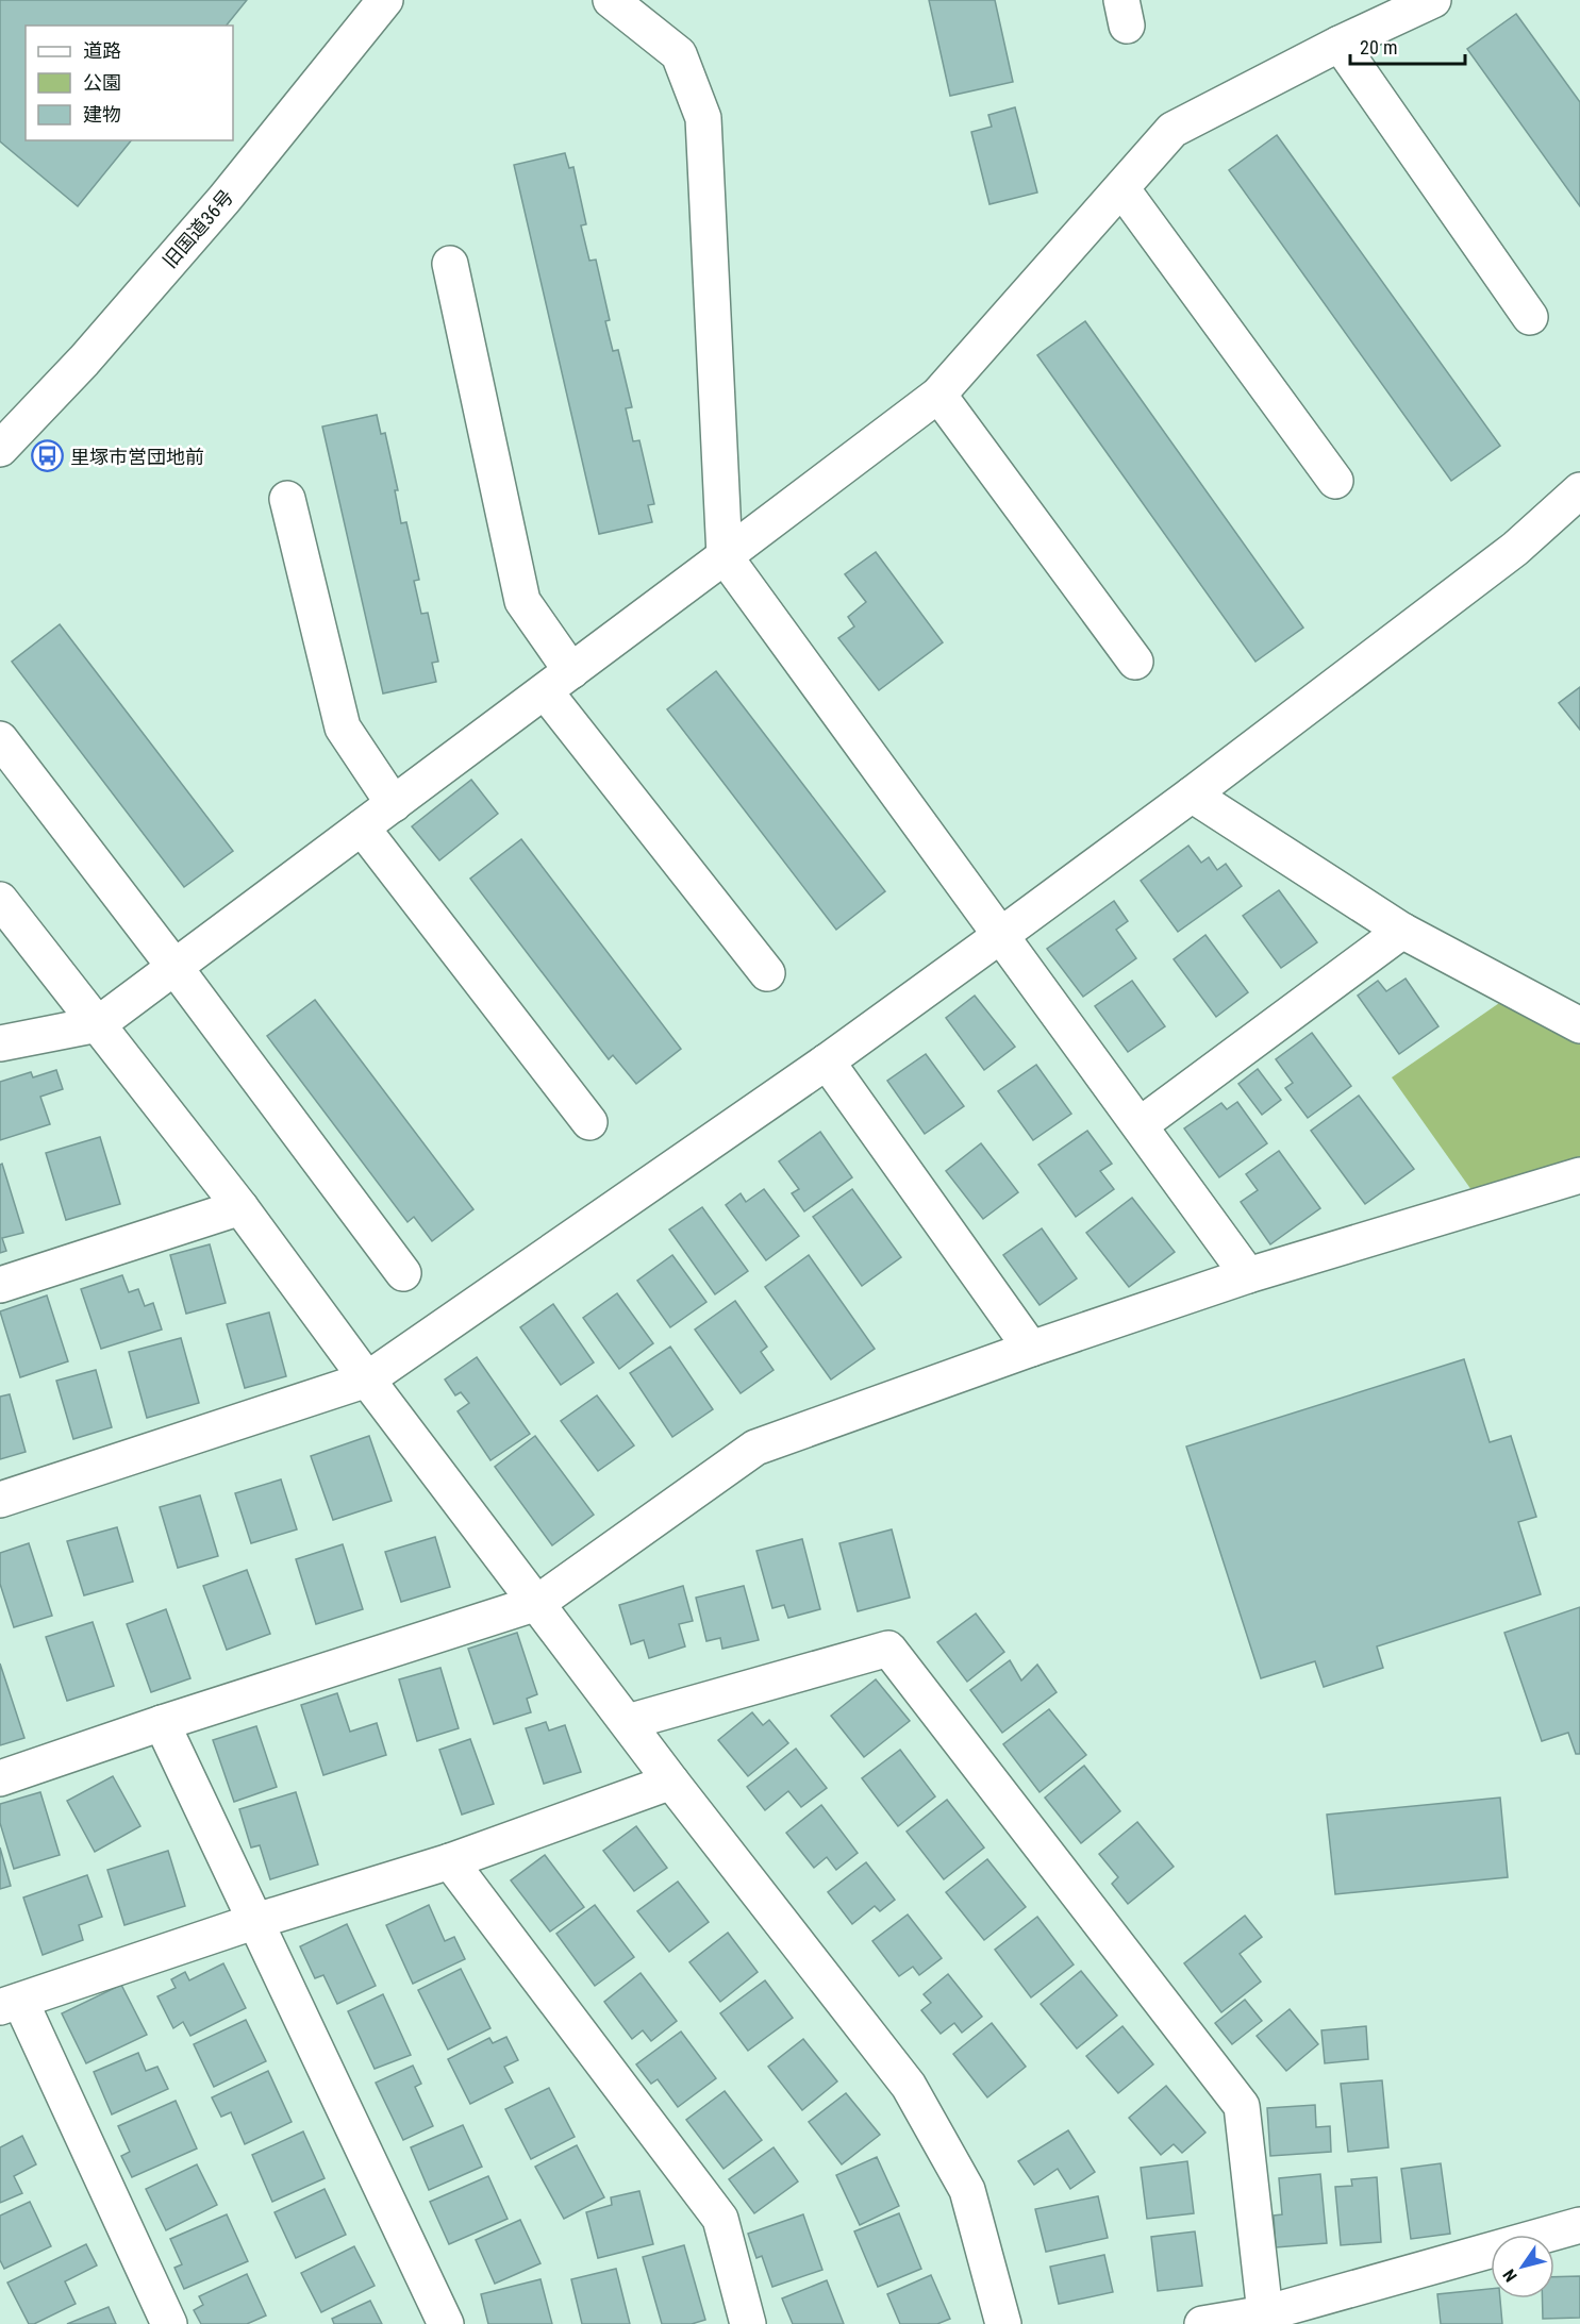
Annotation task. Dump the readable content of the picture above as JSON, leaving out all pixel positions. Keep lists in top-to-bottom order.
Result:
{
  "streets": {
    "street": ["旧国道36号"]
  },
  "places": {
    "bus stop": ["里塚市営団地前"]
  },
  "legend": ["道路", "公園", "建物"],
  "scale_bar": "20 m",
  "north": "bottom left"
}
